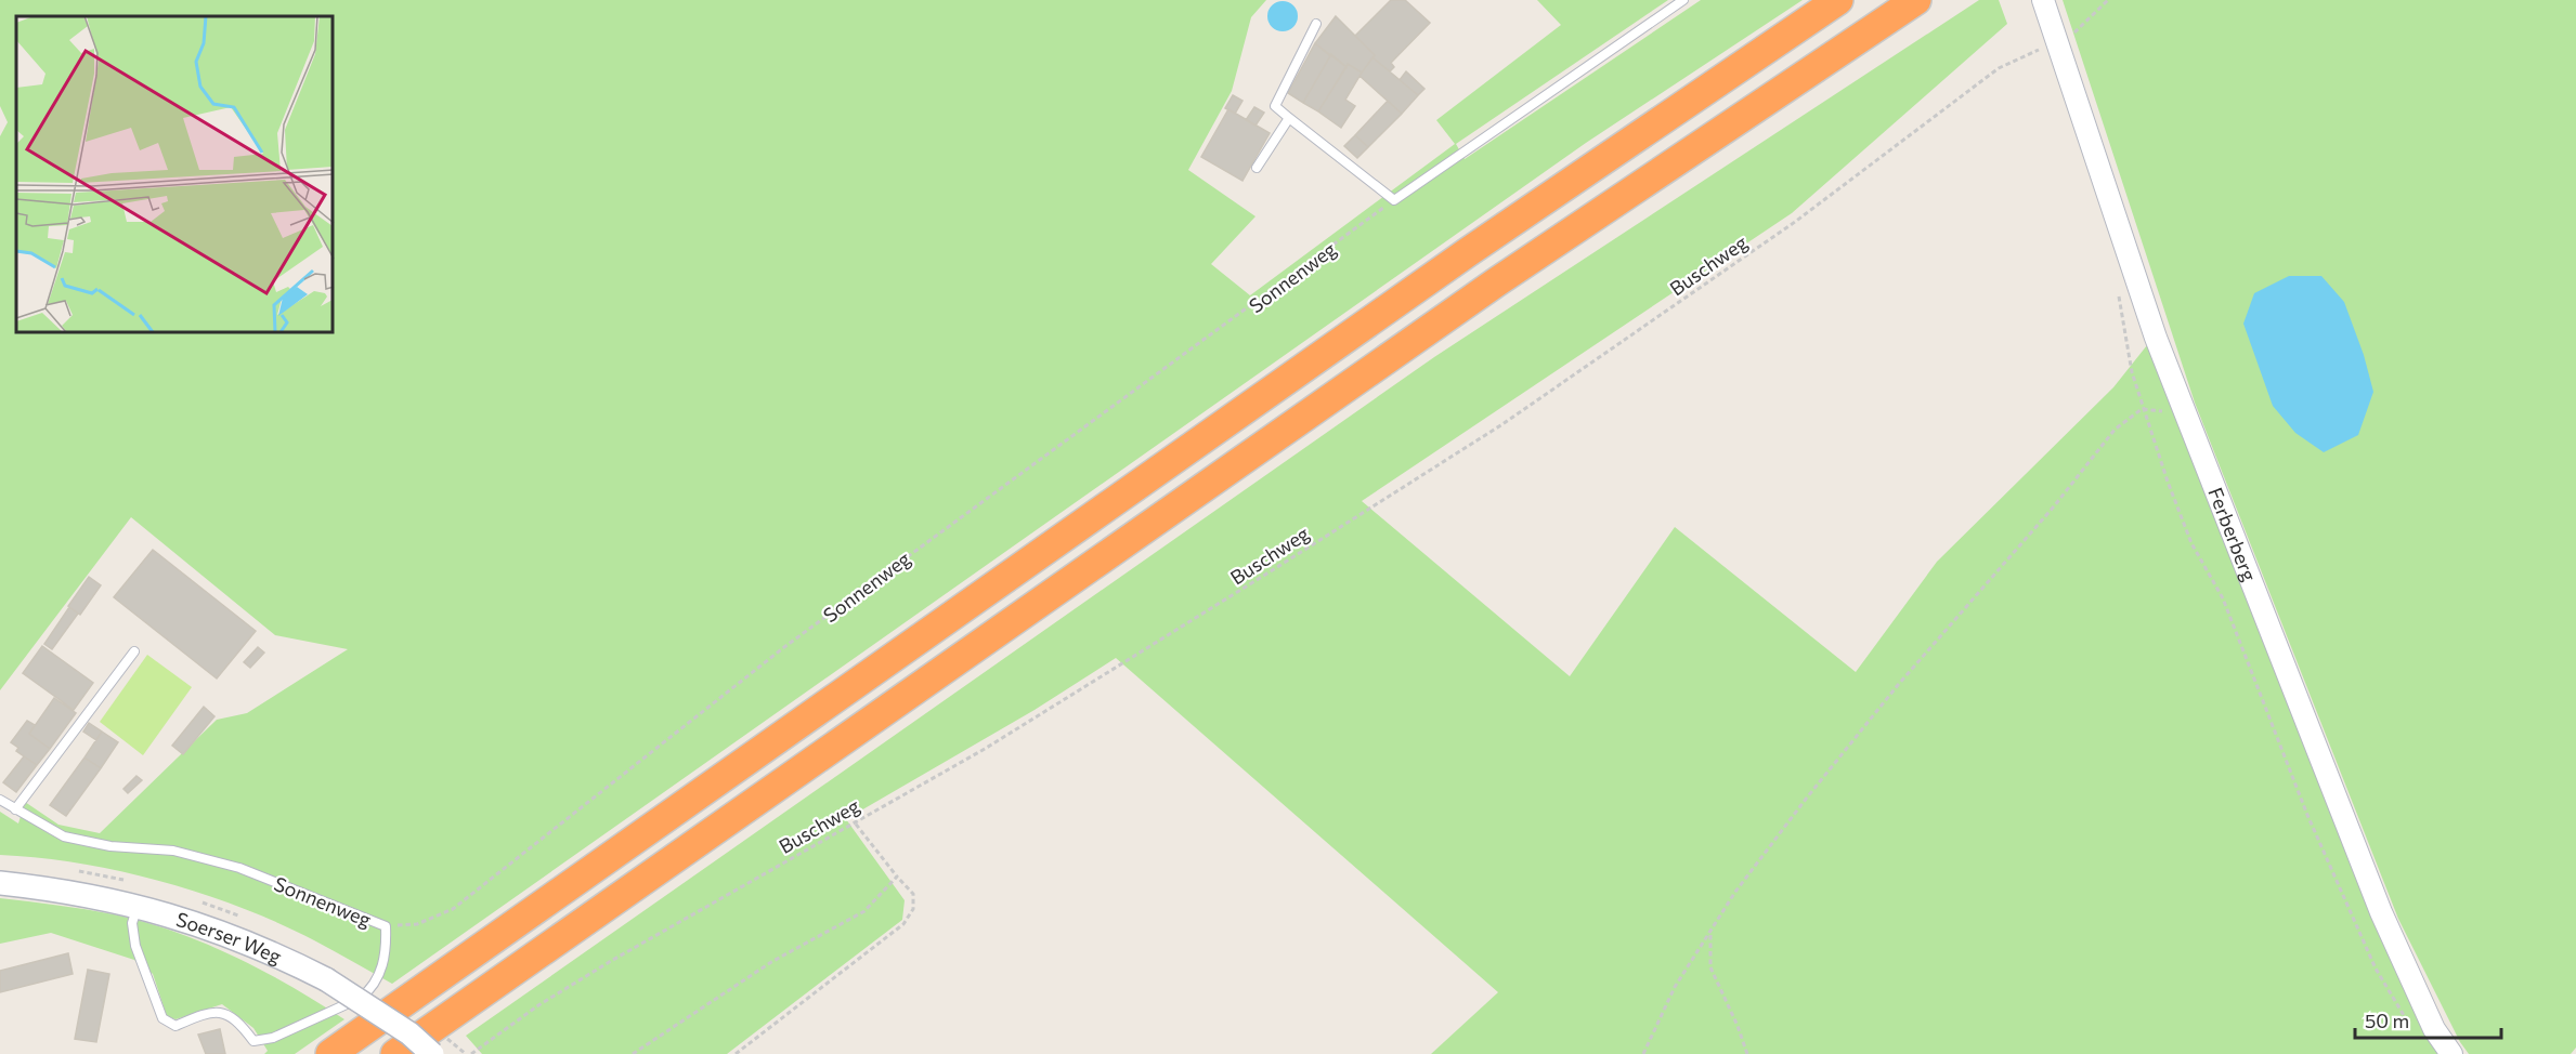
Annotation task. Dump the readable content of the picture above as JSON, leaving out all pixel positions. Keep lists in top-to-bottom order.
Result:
{
  "streets": {
    "main road": ["Soerser Weg"],
    "street": ["Ferberberg"],
    "lane": ["Sonnenweg"],
    "path": ["Buschweg"]
  },
  "crossings": [
    ["Buschweg", "Ferberberg"]
  ],
  "scale_bar": "50 m"
}
